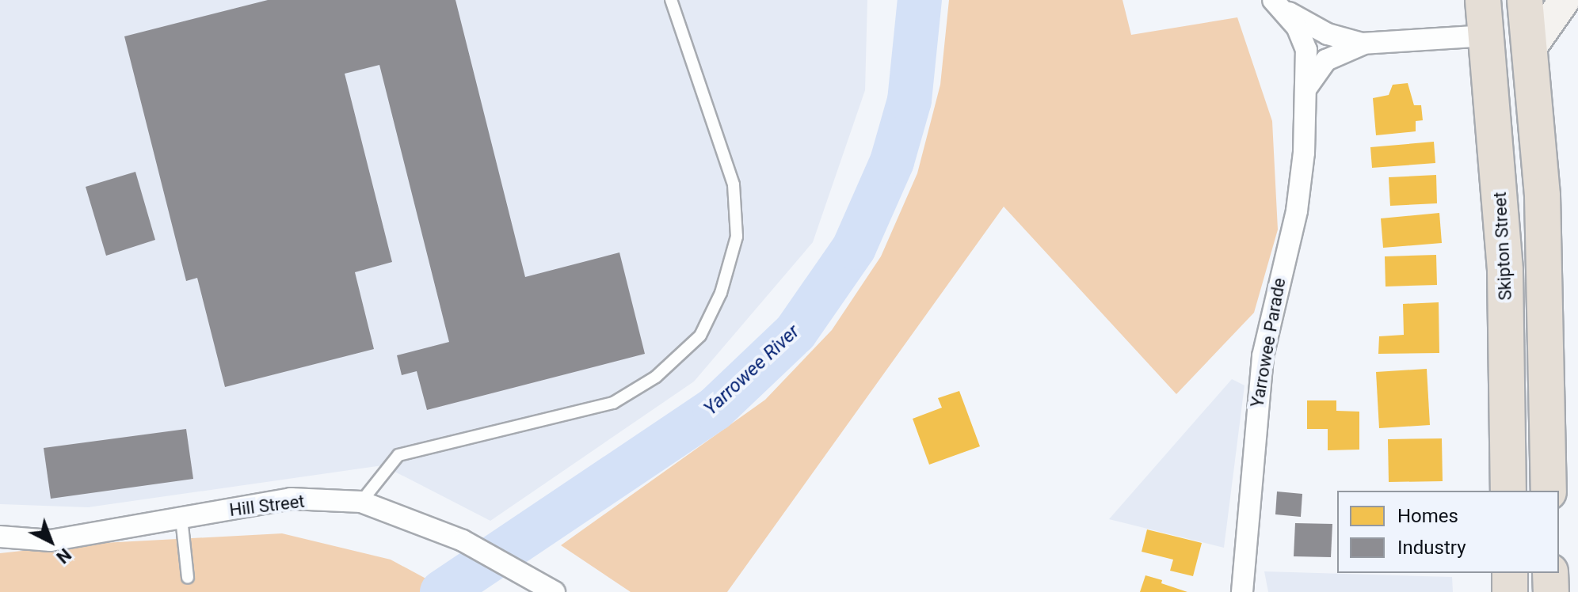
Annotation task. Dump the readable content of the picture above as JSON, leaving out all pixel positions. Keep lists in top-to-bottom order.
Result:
{
  "streets": {
    "highway": ["Skipton Street"],
    "street": ["Yarrowee Parade", "Hill Street"]
  },
  "crossings": [
    ["Skipton Street", "Yarrowee Parade"]
  ],
  "water": ["Yarrowee River"],
  "legend": ["Homes", "Industry"],
  "north": "bottom right"
}
